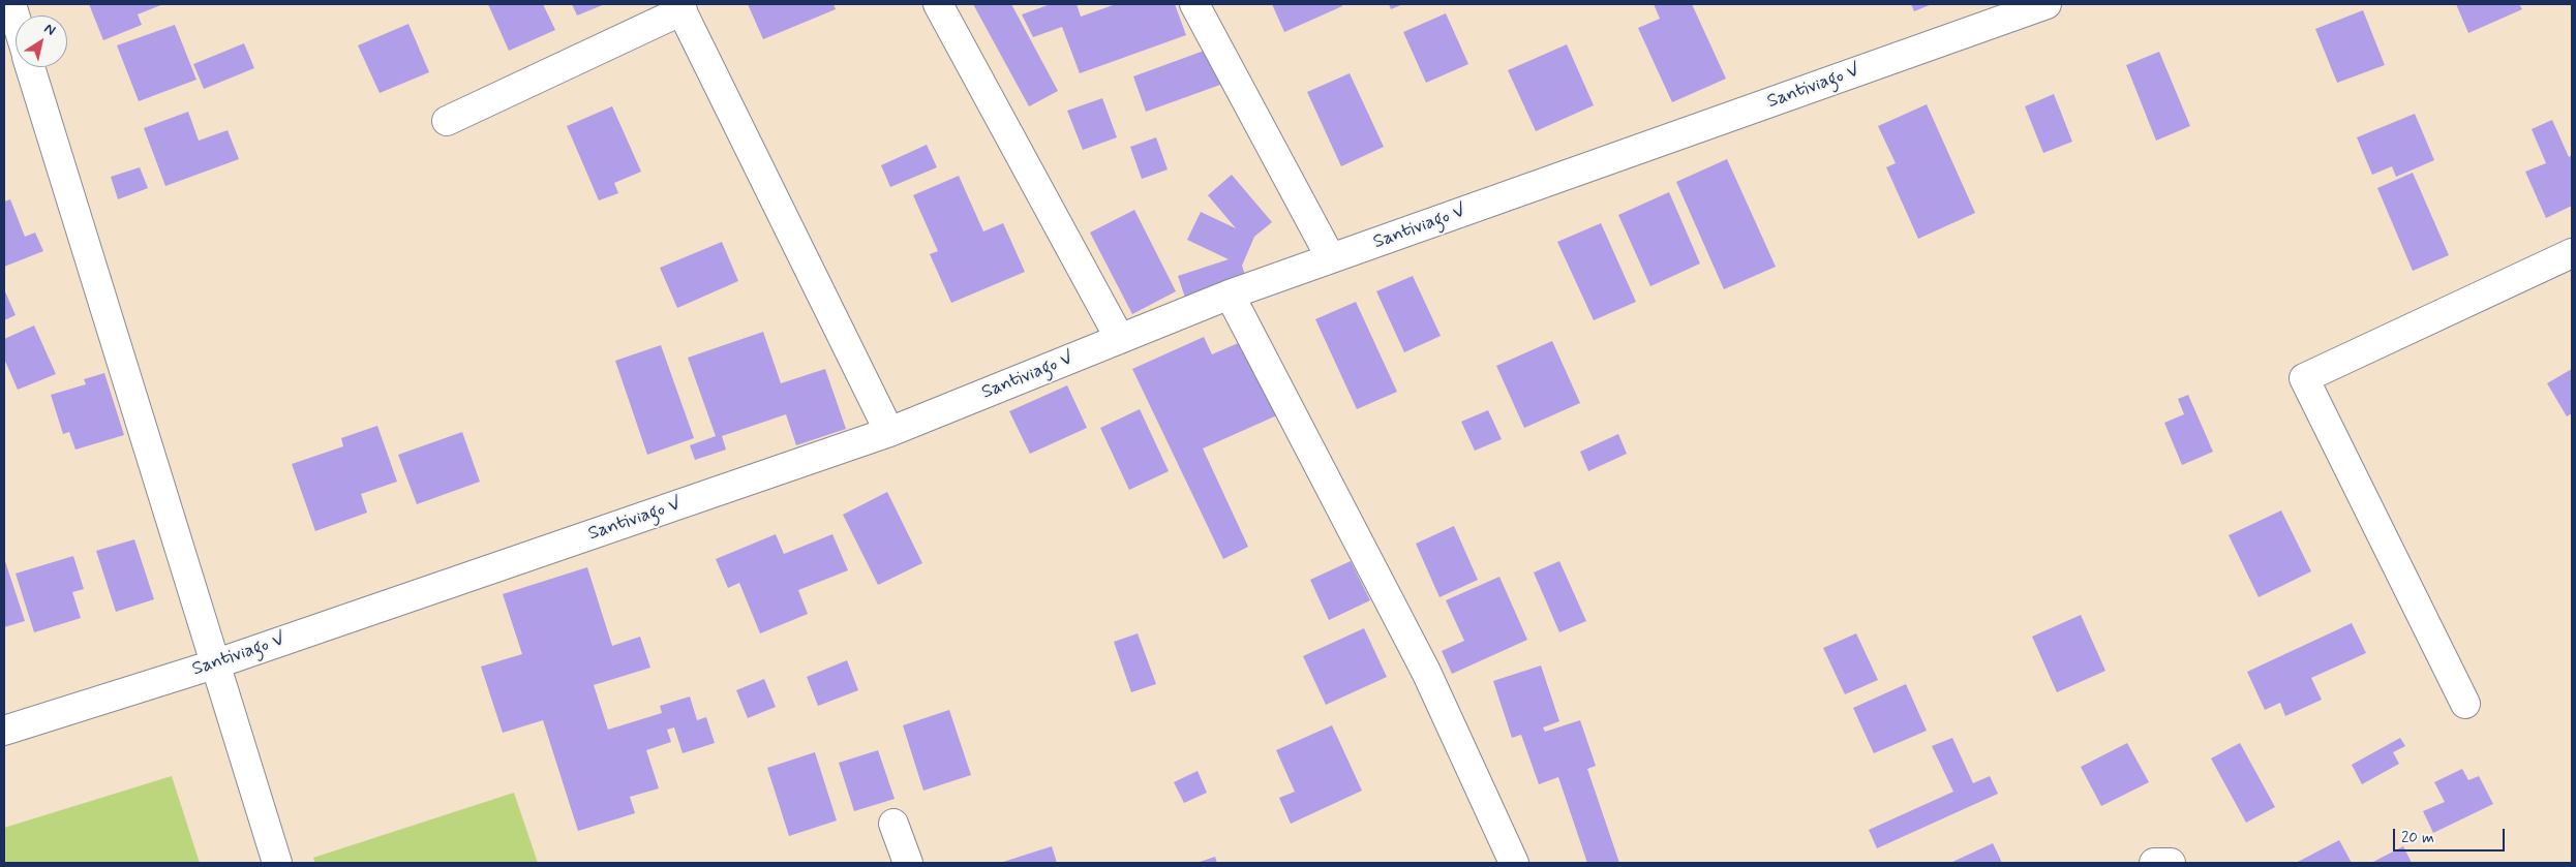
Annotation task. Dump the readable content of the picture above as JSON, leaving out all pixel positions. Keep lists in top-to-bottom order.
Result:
{
  "streets": {
    "street": ["Santiviago V"]
  },
  "scale_bar": "20 m",
  "north": "top right"
}
